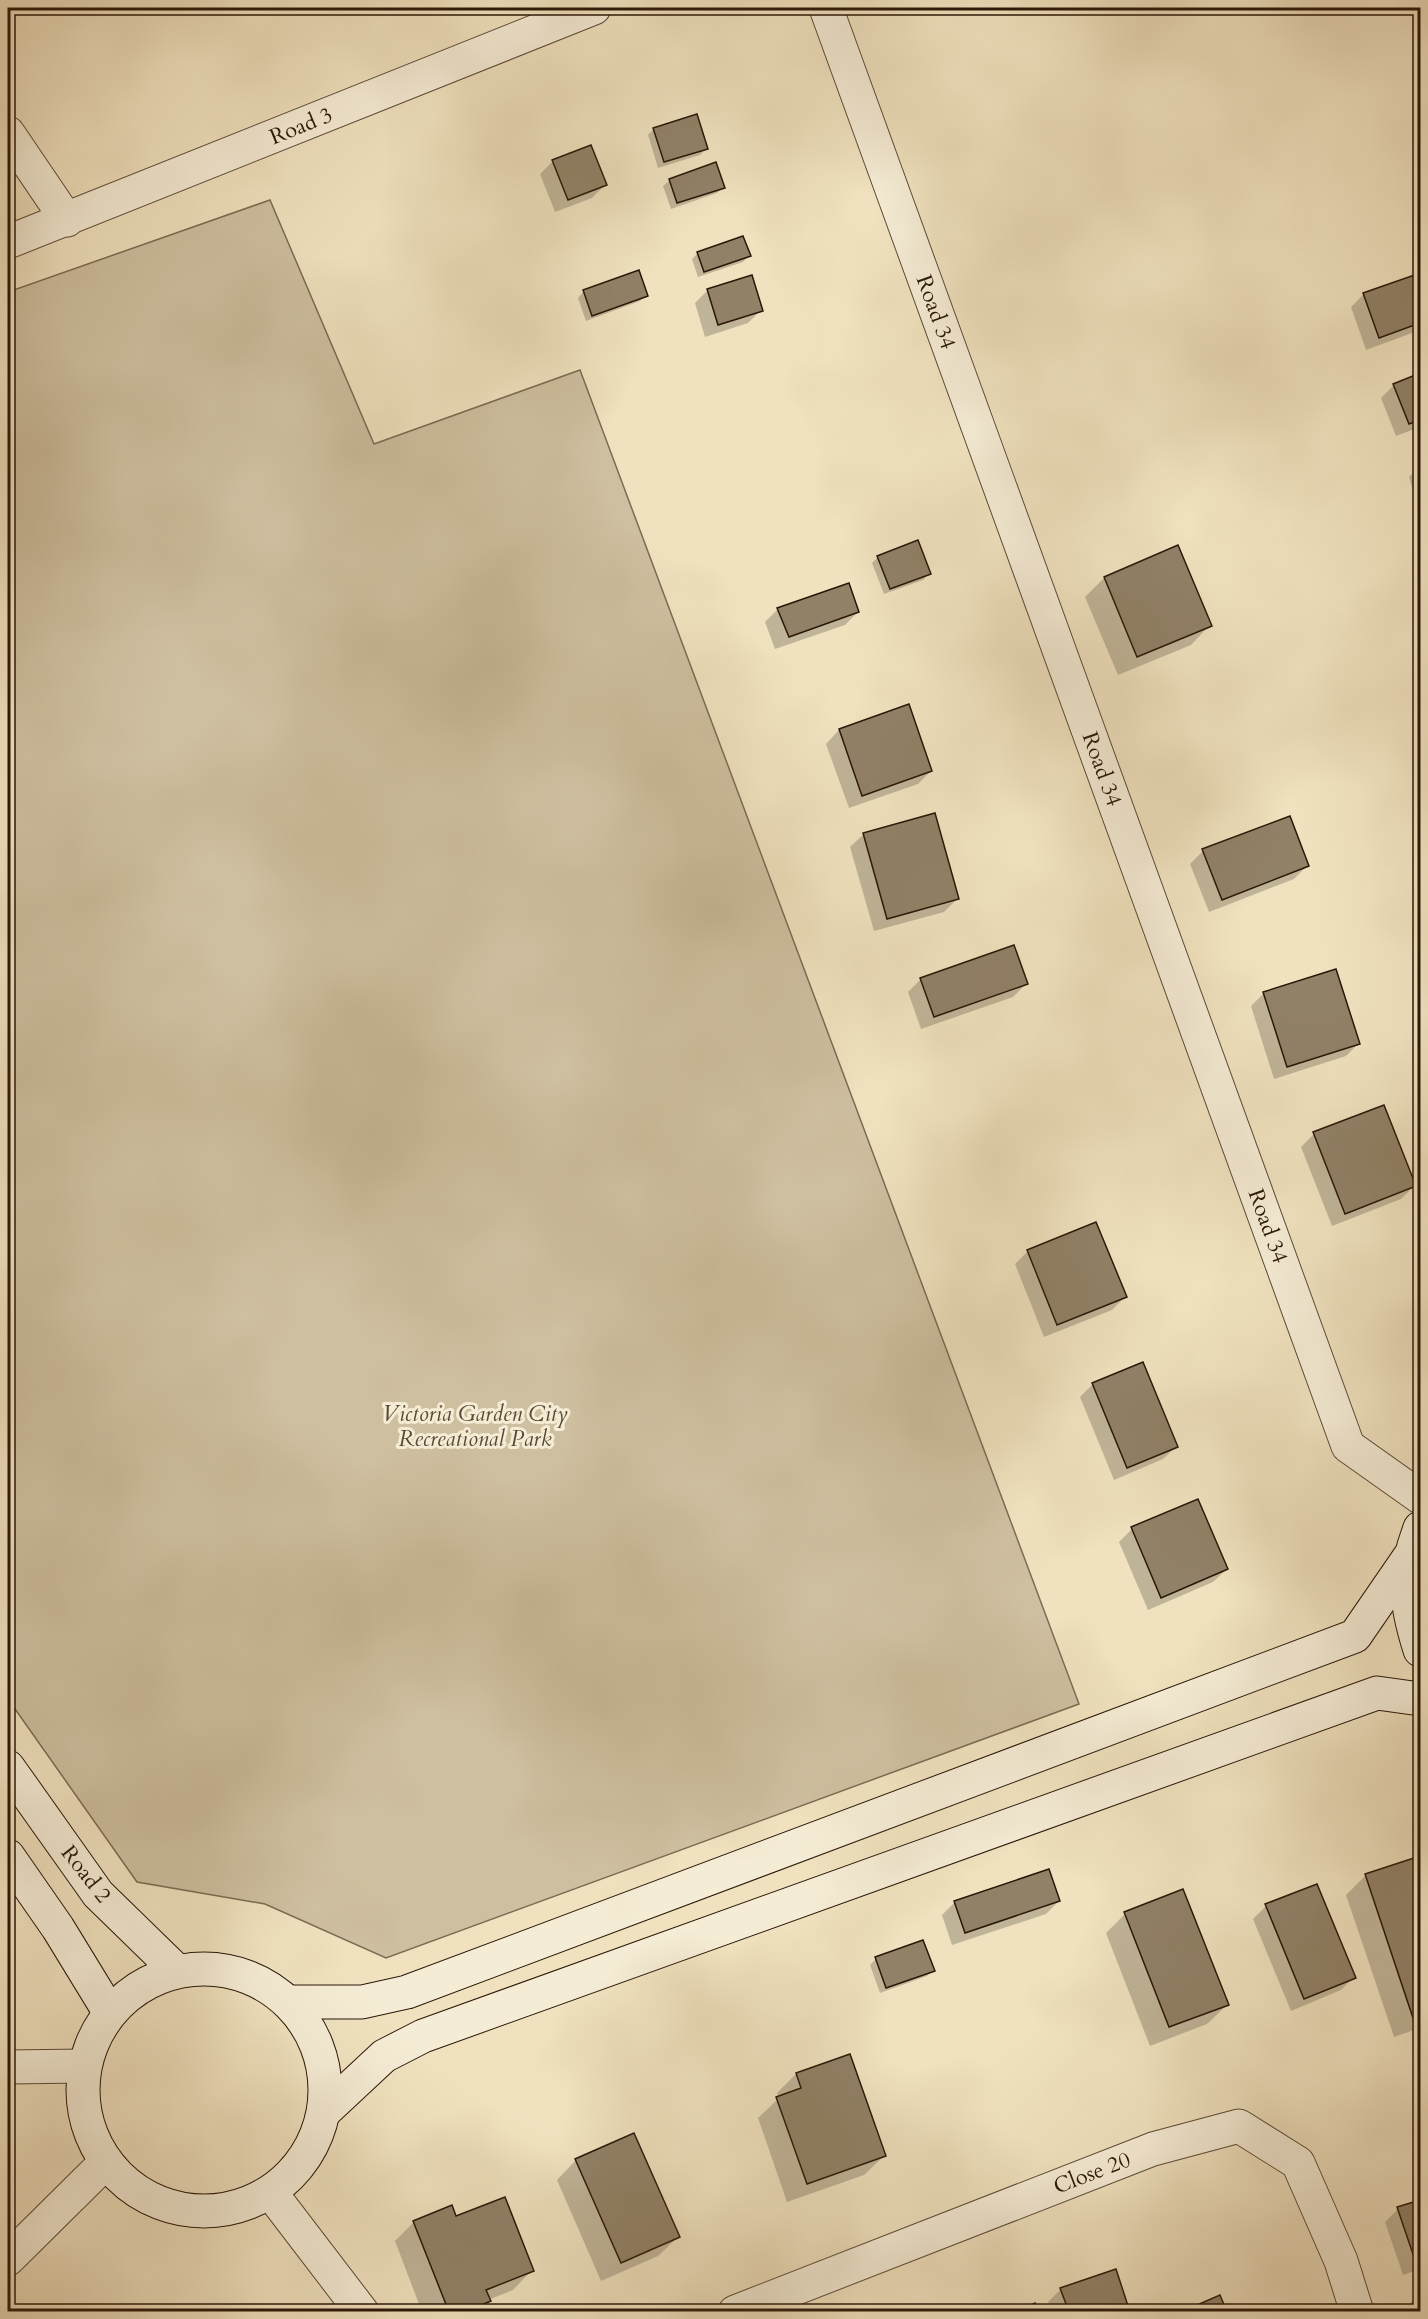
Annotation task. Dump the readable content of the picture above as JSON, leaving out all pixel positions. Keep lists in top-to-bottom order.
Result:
{
  "streets": {
    "street": [
      "Road 3",
      "Road 34",
      "Road 2",
      "Close 20"
    ]
  },
  "parks": ["Victoria Garden City Recreational Park"]
}
